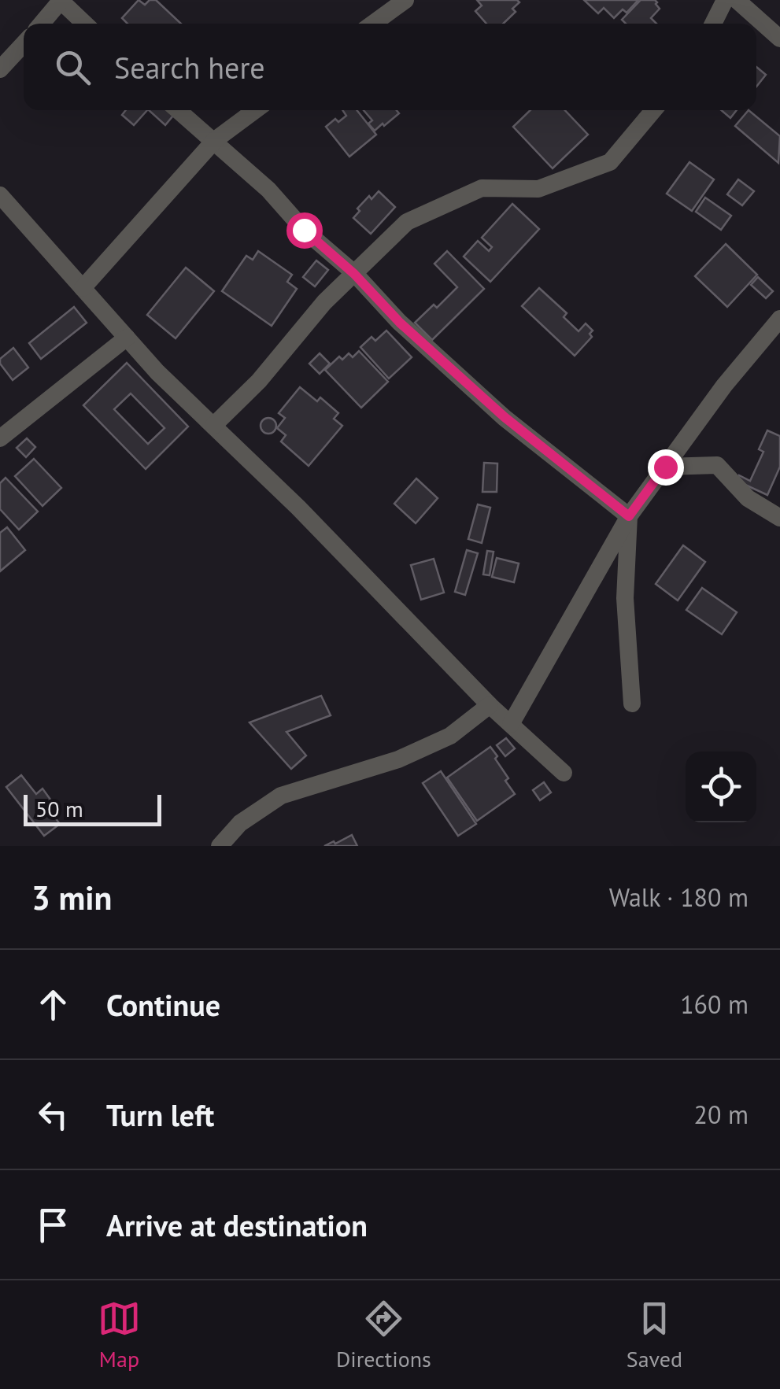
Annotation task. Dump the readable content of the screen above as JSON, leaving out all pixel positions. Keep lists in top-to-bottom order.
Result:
{
  "scale_bar": "50 m",
  "page": {
    "search": "Search here",
    "scale": "50 m",
    "heading": ["3 min", "Walk · 180 m"],
    "list": [
      ["Continue", "160 m"],
      ["Turn left", "20 m"],
      "Arrive at destination"
    ],
    "nav": ["Map", "Directions", "Saved"]
  }
}
